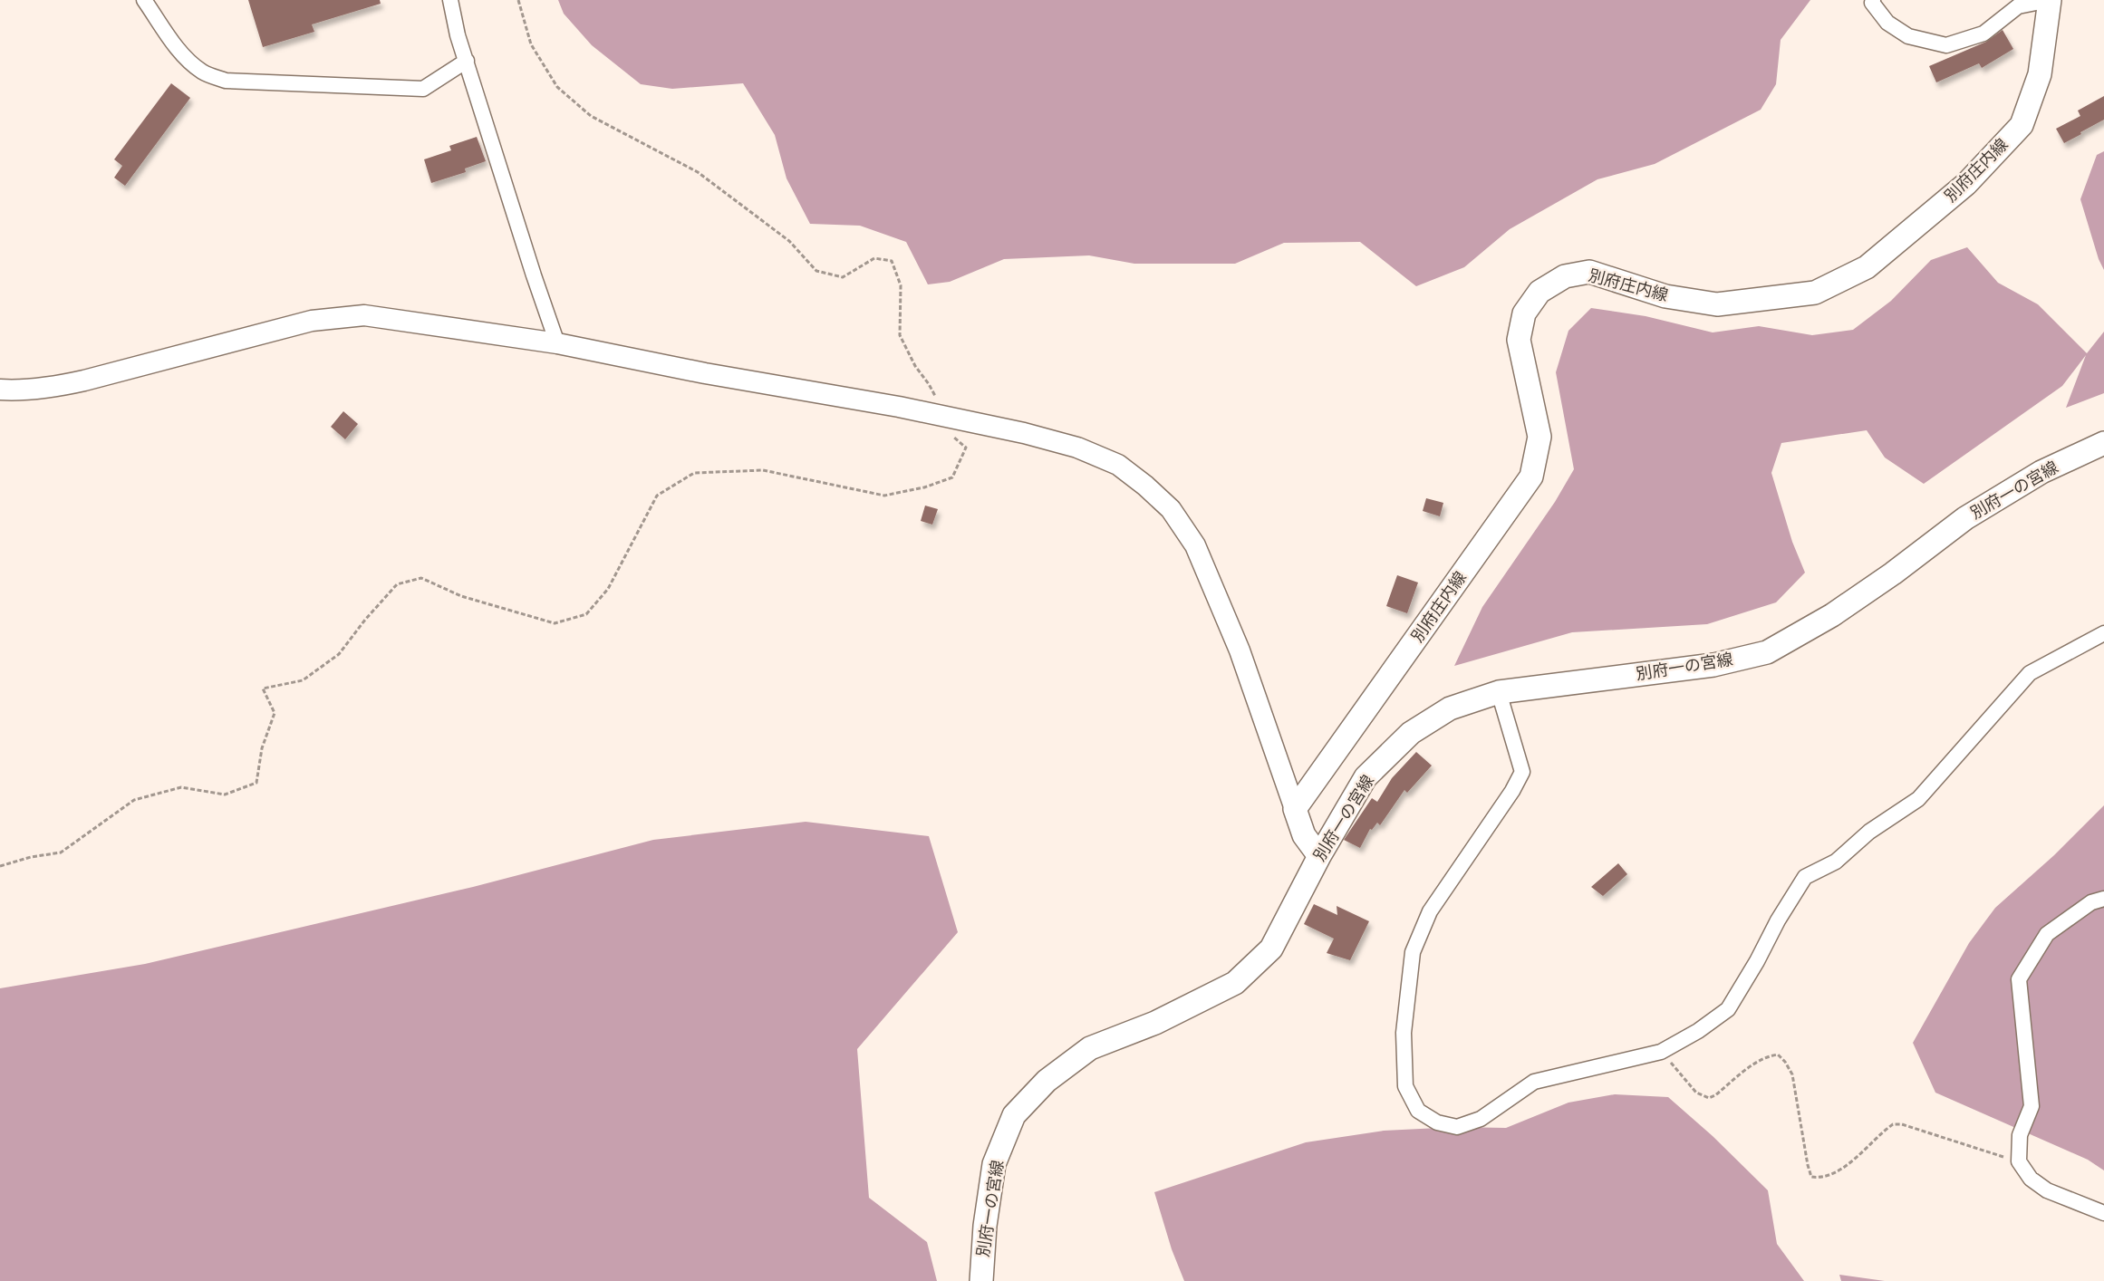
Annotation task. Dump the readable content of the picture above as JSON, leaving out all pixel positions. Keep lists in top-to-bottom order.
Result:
{
  "streets": {
    "main road": ["別府庄内線", "別府一の宮線"]
  }
}
